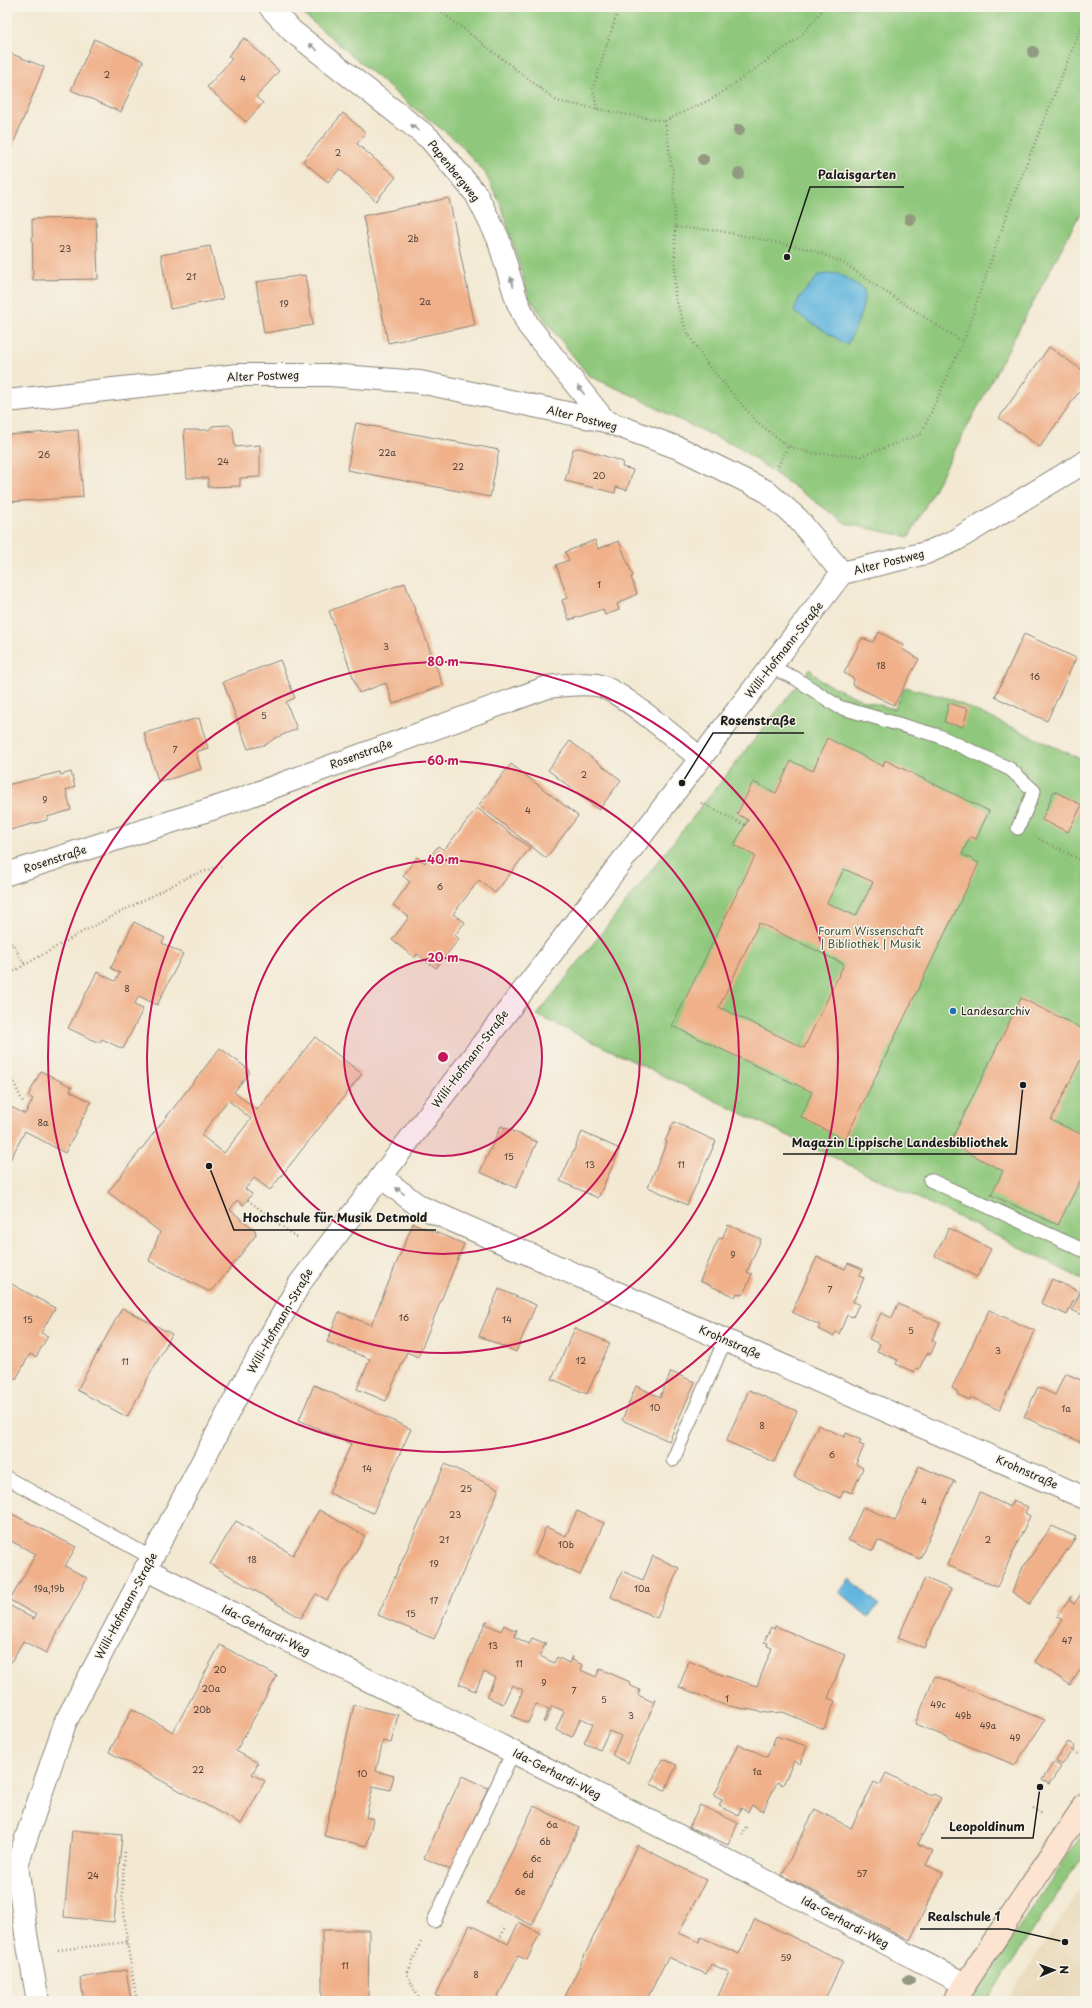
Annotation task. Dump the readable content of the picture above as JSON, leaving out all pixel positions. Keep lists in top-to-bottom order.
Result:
{
  "streets": {
    "street": [
      "Papenbergweg",
      "Alter Postweg",
      "Willi-Hofmann-Straße",
      "Rosenstraße",
      "Krohnstraße",
      "Ida-Gerhardi-Weg"
    ]
  },
  "crossings": [
    ["Papenbergweg", "Alter Postweg"],
    ["Alter Postweg", "Willi-Hofmann-Straße"],
    ["Willi-Hofmann-Straße", "Rosenstraße"],
    ["Willi-Hofmann-Straße", "Krohnstraße"],
    ["Willi-Hofmann-Straße", "Ida-Gerhardi-Weg"]
  ],
  "one_way": ["Papenbergweg", "Krohnstraße"],
  "parks": ["Forum Wissenschaft | Bibliothek | Musik"],
  "places": [
    "Palaisgarten",
    "Rosenstraße",
    "Landesarchiv",
    "Magazin Lippische Landesbibliothek",
    "Hochschule für Musik Detmold",
    "Leopoldinum",
    "Realschule 1"
  ],
  "house_numbers": [
    "2",
    "4",
    "2",
    "2b",
    "23",
    "21",
    "2a",
    "19",
    "22a",
    "26",
    "24",
    "22",
    "20",
    "1",
    "3",
    "18",
    "16",
    "5",
    "7",
    "2",
    "9",
    "4",
    "6",
    "8",
    "8a",
    "15",
    "13",
    "11",
    "9",
    "7",
    "16",
    "15",
    "14",
    "5",
    "3",
    "12",
    "11",
    "10",
    "1a",
    "8",
    "6",
    "14",
    "25",
    "4",
    "23",
    "21",
    "2",
    "10b",
    "18",
    "19",
    "19a,19b",
    "10a",
    "17",
    "15",
    "47",
    "13",
    "11",
    "20",
    "9",
    "20a",
    "7",
    "1",
    "5",
    "49c",
    "20b",
    "3",
    "49b",
    "49a",
    "49",
    "22",
    "1a",
    "10",
    "6a",
    "6b",
    "6c",
    "57",
    "6d",
    "24",
    "6e",
    "59",
    "11",
    "8"
  ],
  "north": "right",
  "rings": [
    "80 m",
    "60 m",
    "40 m",
    "20 m"
  ]
}
